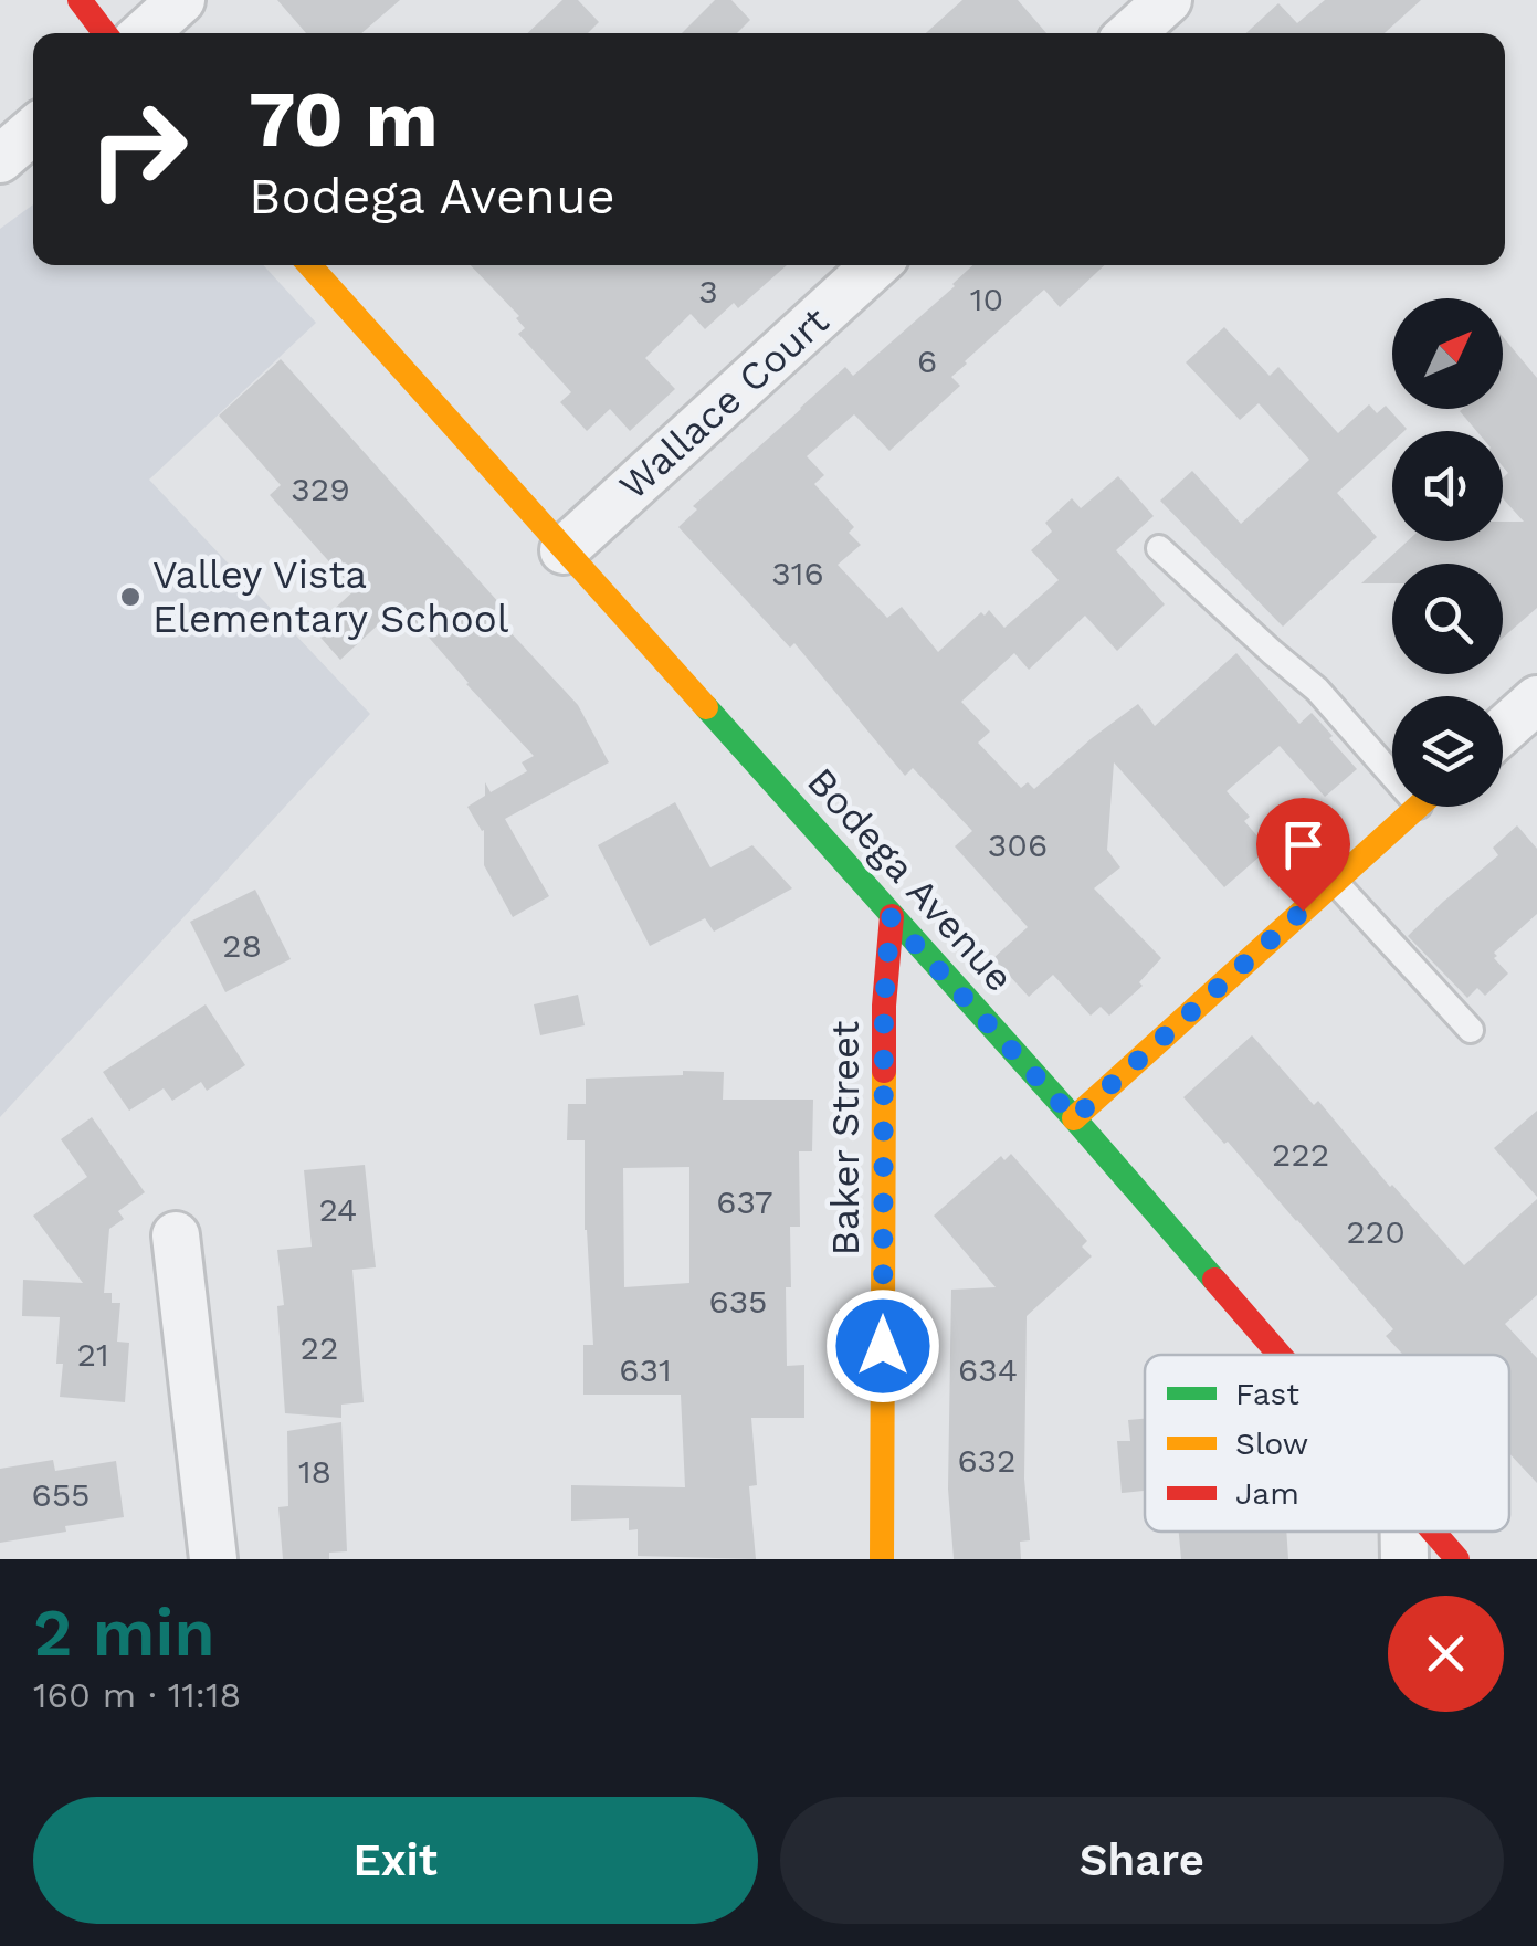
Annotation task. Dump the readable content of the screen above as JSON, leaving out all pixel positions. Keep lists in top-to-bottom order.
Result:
{
  "streets": {
    "main road": ["Bodega Avenue", "Baker Street"],
    "street": ["Wallace Court"]
  },
  "crossings": [
    ["Wallace Court", "Bodega Avenue"],
    ["Bodega Avenue", "Baker Street"]
  ],
  "places": ["Valley Vista Elementary School"],
  "house_numbers": [
    "3",
    "10",
    "6",
    "329",
    "316",
    "306",
    "28",
    "222",
    "637",
    "24",
    "220",
    "635",
    "22",
    "21",
    "631",
    "634",
    "632",
    "18",
    "655"
  ],
  "legend": ["Fast", "Slow", "Jam"],
  "north": "top right",
  "page": {
    "turn": ["70 m", "Bodega Avenue"],
    "heading": ["2 min", "160 m · 11:18"],
    "buttons": ["Exit", "Share"]
  }
}
